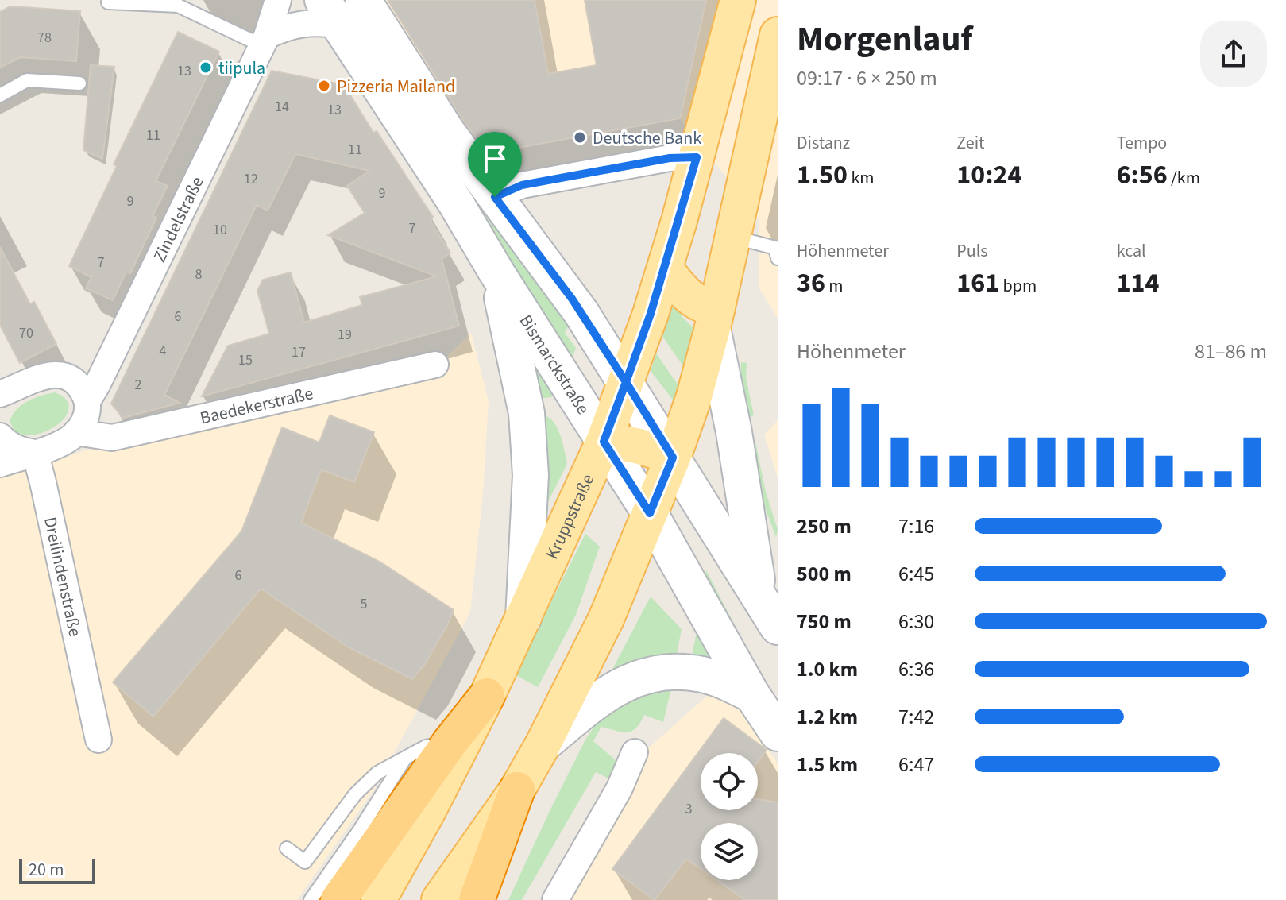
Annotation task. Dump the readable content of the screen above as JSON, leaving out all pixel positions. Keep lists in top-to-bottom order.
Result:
{
  "streets": {
    "main road": ["Bismarckstraße", "Kruppstraße"],
    "street": ["Zindelstraße", "Baedekerstraße", "Dreilindenstraße"]
  },
  "crossings": [
    ["Bismarckstraße", "Kruppstraße"]
  ],
  "places": ["tiipula", "Pizzeria Mailand", "Deutsche Bank"],
  "house_numbers": [
    "78",
    "13",
    "14",
    "13",
    "11",
    "11",
    "12",
    "9",
    "9",
    "7",
    "10",
    "7",
    "8",
    "6",
    "70",
    "19",
    "4",
    "17",
    "15",
    "2",
    "6",
    "5",
    "3"
  ],
  "scale_bar": "20 m",
  "page": {
    "heading": ["Morgenlauf", "09:17 · 6 × 250 m"],
    "stats": [
      ["Distanz", "1.50 km"],
      ["Zeit", "10:24"],
      ["Tempo", "6:56 /km"],
      ["Höhenmeter", "36 m"],
      ["Puls", "161 bpm"],
      ["kcal", "114"]
    ],
    "chart": ["Höhenmeter", "81–86 m"],
    "list": [
      {
        "name": "250 m",
        "note": "7:16"
      },
      {
        "name": "500 m",
        "note": "6:45"
      },
      {
        "name": "750 m",
        "note": "6:30"
      },
      {
        "name": "1.0 km",
        "note": "6:36"
      },
      {
        "name": "1.2 km",
        "note": "7:42"
      },
      {
        "name": "1.5 km",
        "note": "6:47"
      }
    ],
    "scale": "20 m"
  }
}
